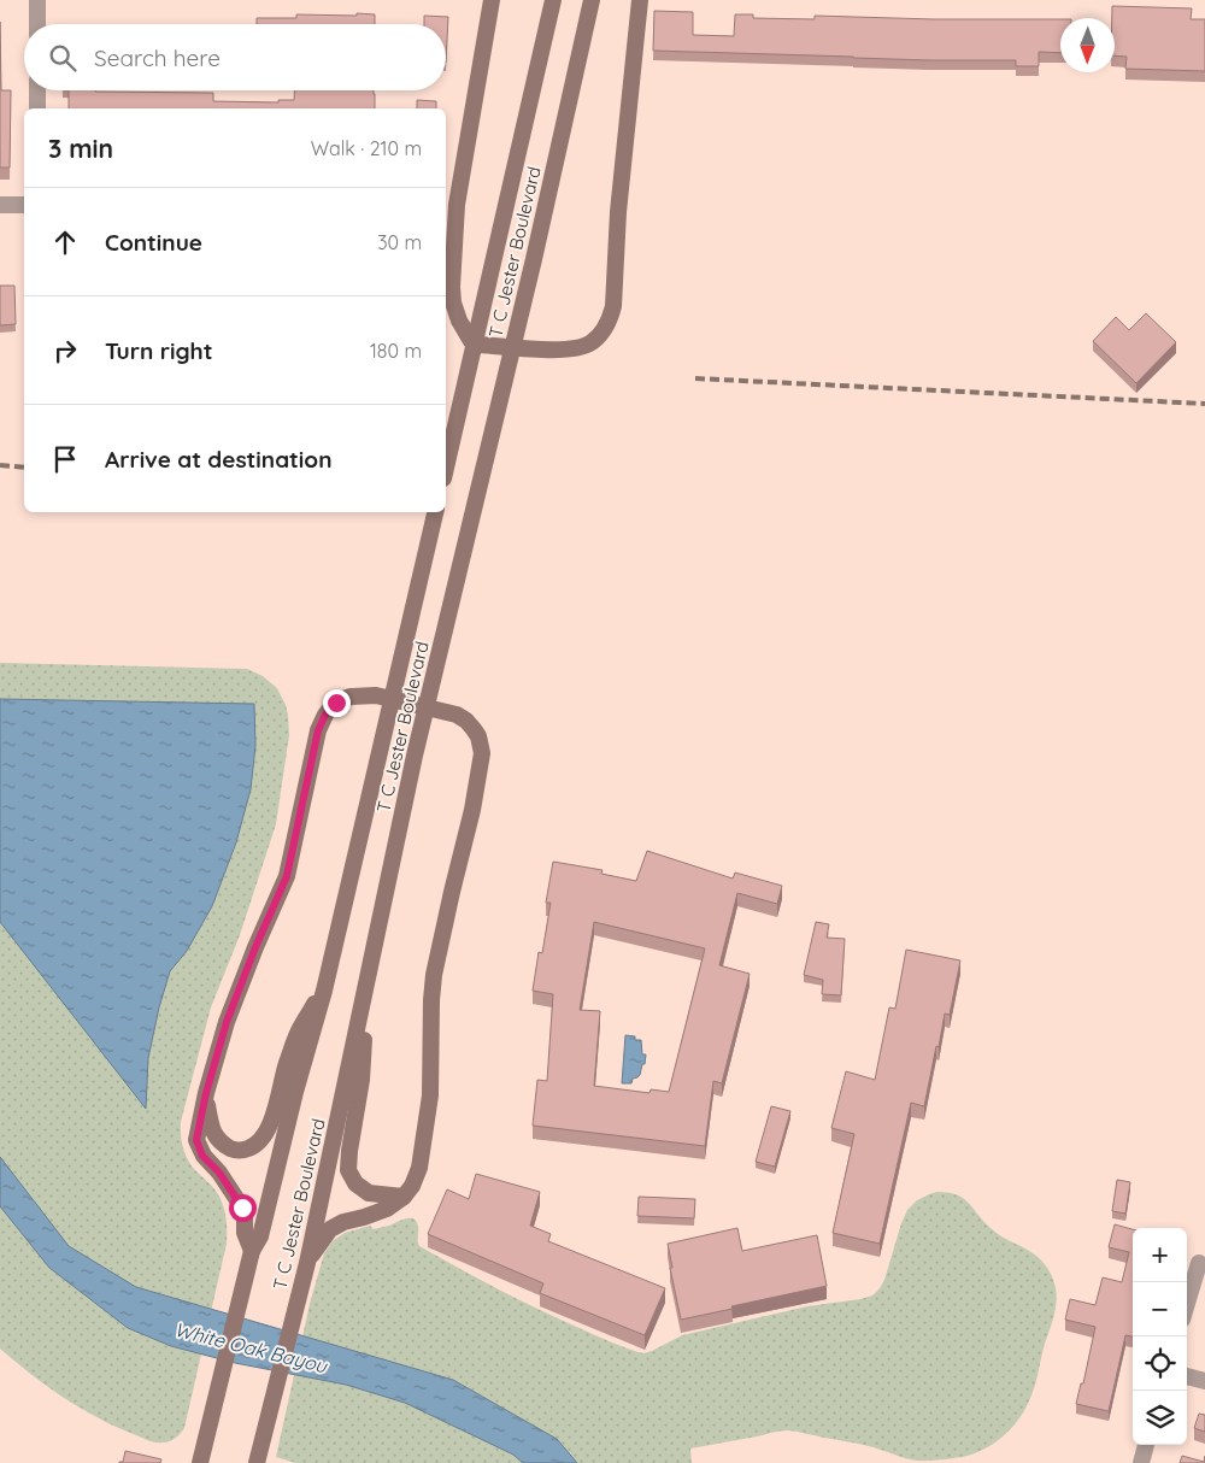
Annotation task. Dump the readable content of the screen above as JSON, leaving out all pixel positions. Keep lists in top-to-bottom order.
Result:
{
  "streets": {
    "main road": ["T C Jester Boulevard"]
  },
  "water": ["White Oak Bayou"],
  "north": "bottom",
  "page": {
    "search": "Search here",
    "heading": ["3 min", "Walk · 210 m"],
    "list": [
      ["Continue", "30 m"],
      ["Turn right", "180 m"],
      "Arrive at destination"
    ],
    "map_buttons": ["+", "−"]
  }
}
